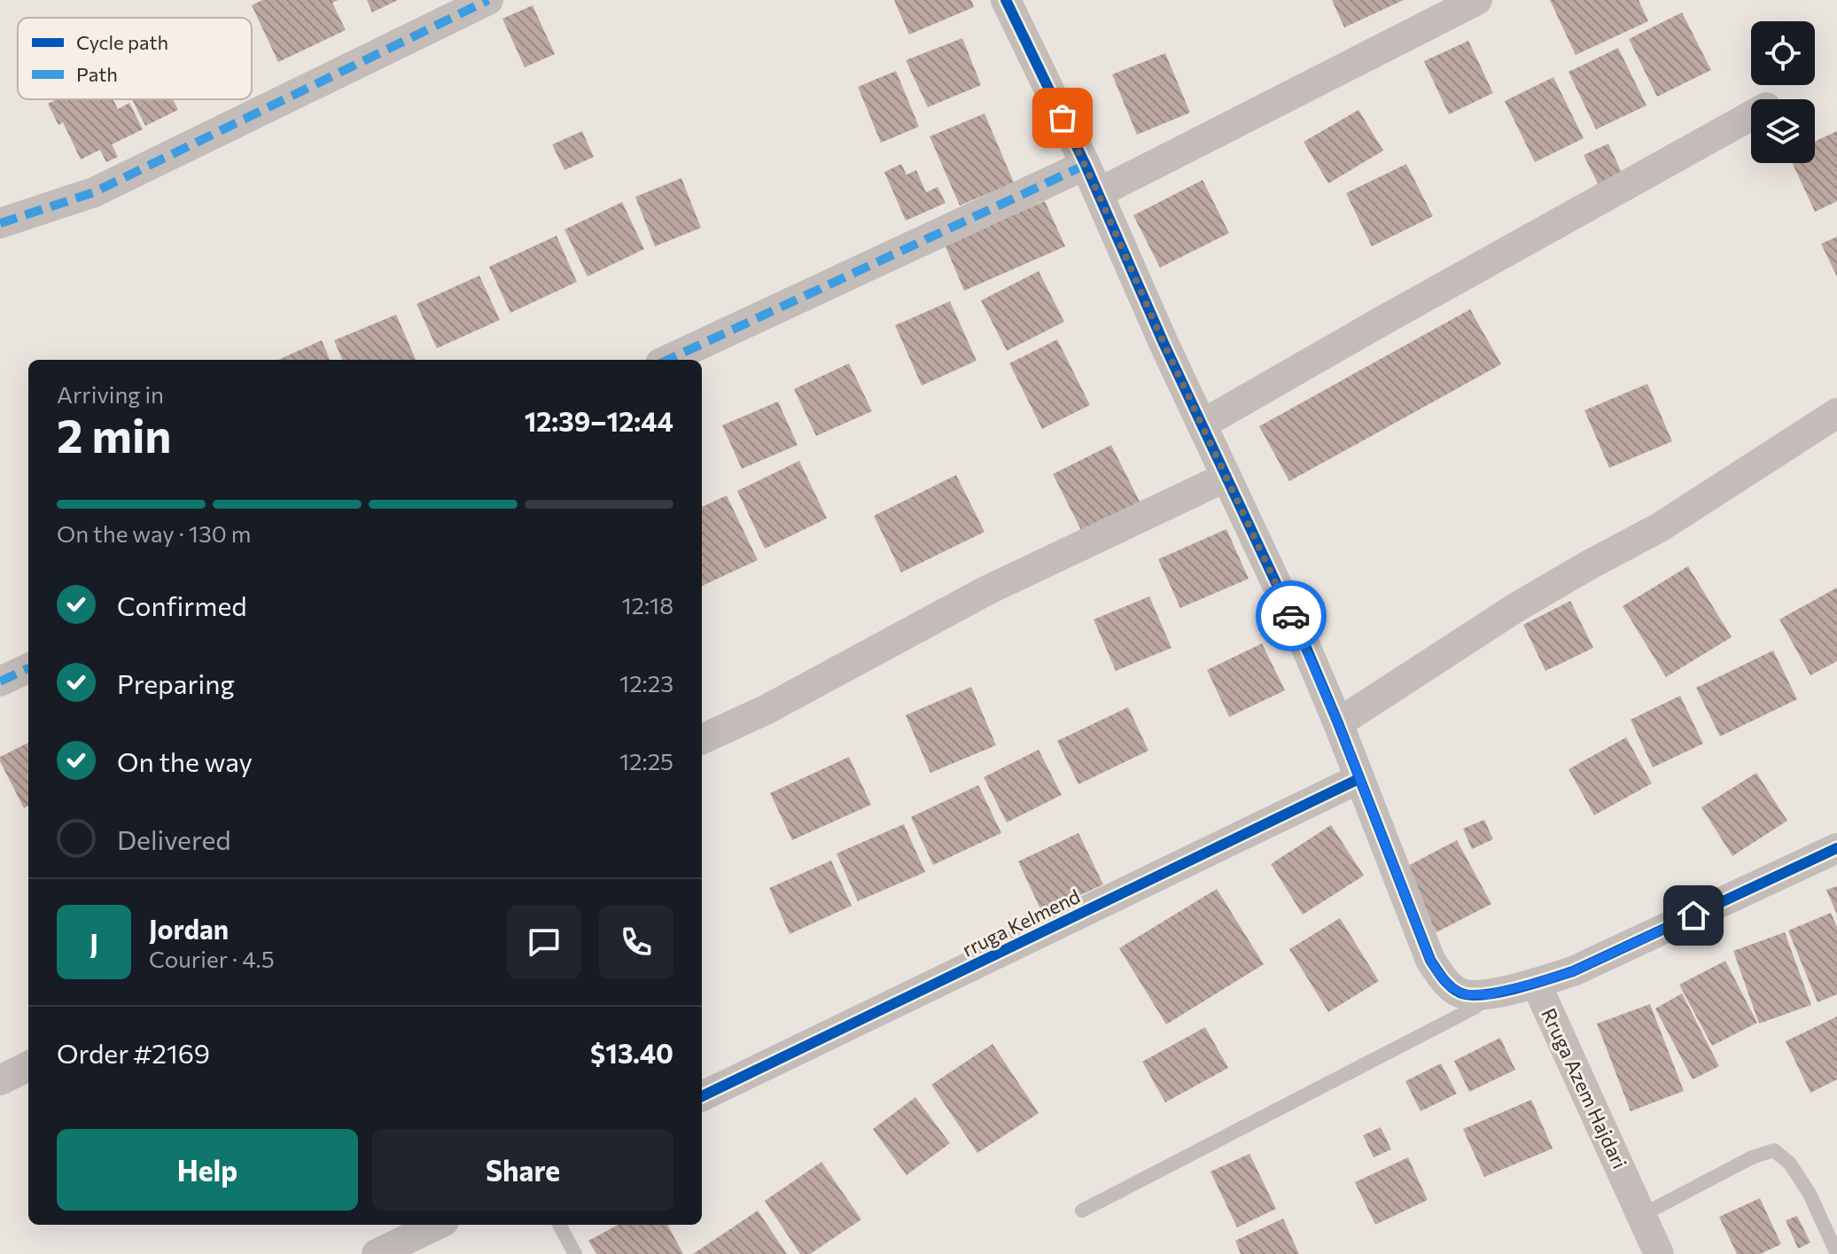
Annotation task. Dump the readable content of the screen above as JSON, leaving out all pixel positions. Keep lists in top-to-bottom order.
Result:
{
  "streets": {
    "street": ["rruga Kelmend", "Rruga Azem Hajdari"]
  },
  "crossings": [
    ["rruga Kelmend", "Rruga Azem Hajdari"]
  ],
  "legend": ["Cycle path", "Path"],
  "page": {
    "heading": ["2 min", "Arriving in", "12:39–12:44"],
    "panel": [
      "Jordan",
      "Courier · 4.5",
      "Order #2169",
      "$13.40"
    ],
    "bar": "On the way · 130 m",
    "list": [
      ["Confirmed", "12:18"],
      ["Preparing", "12:23"],
      ["On the way", "12:25"],
      "Delivered"
    ],
    "round": "J",
    "buttons": ["Help", "Share"]
  }
}
